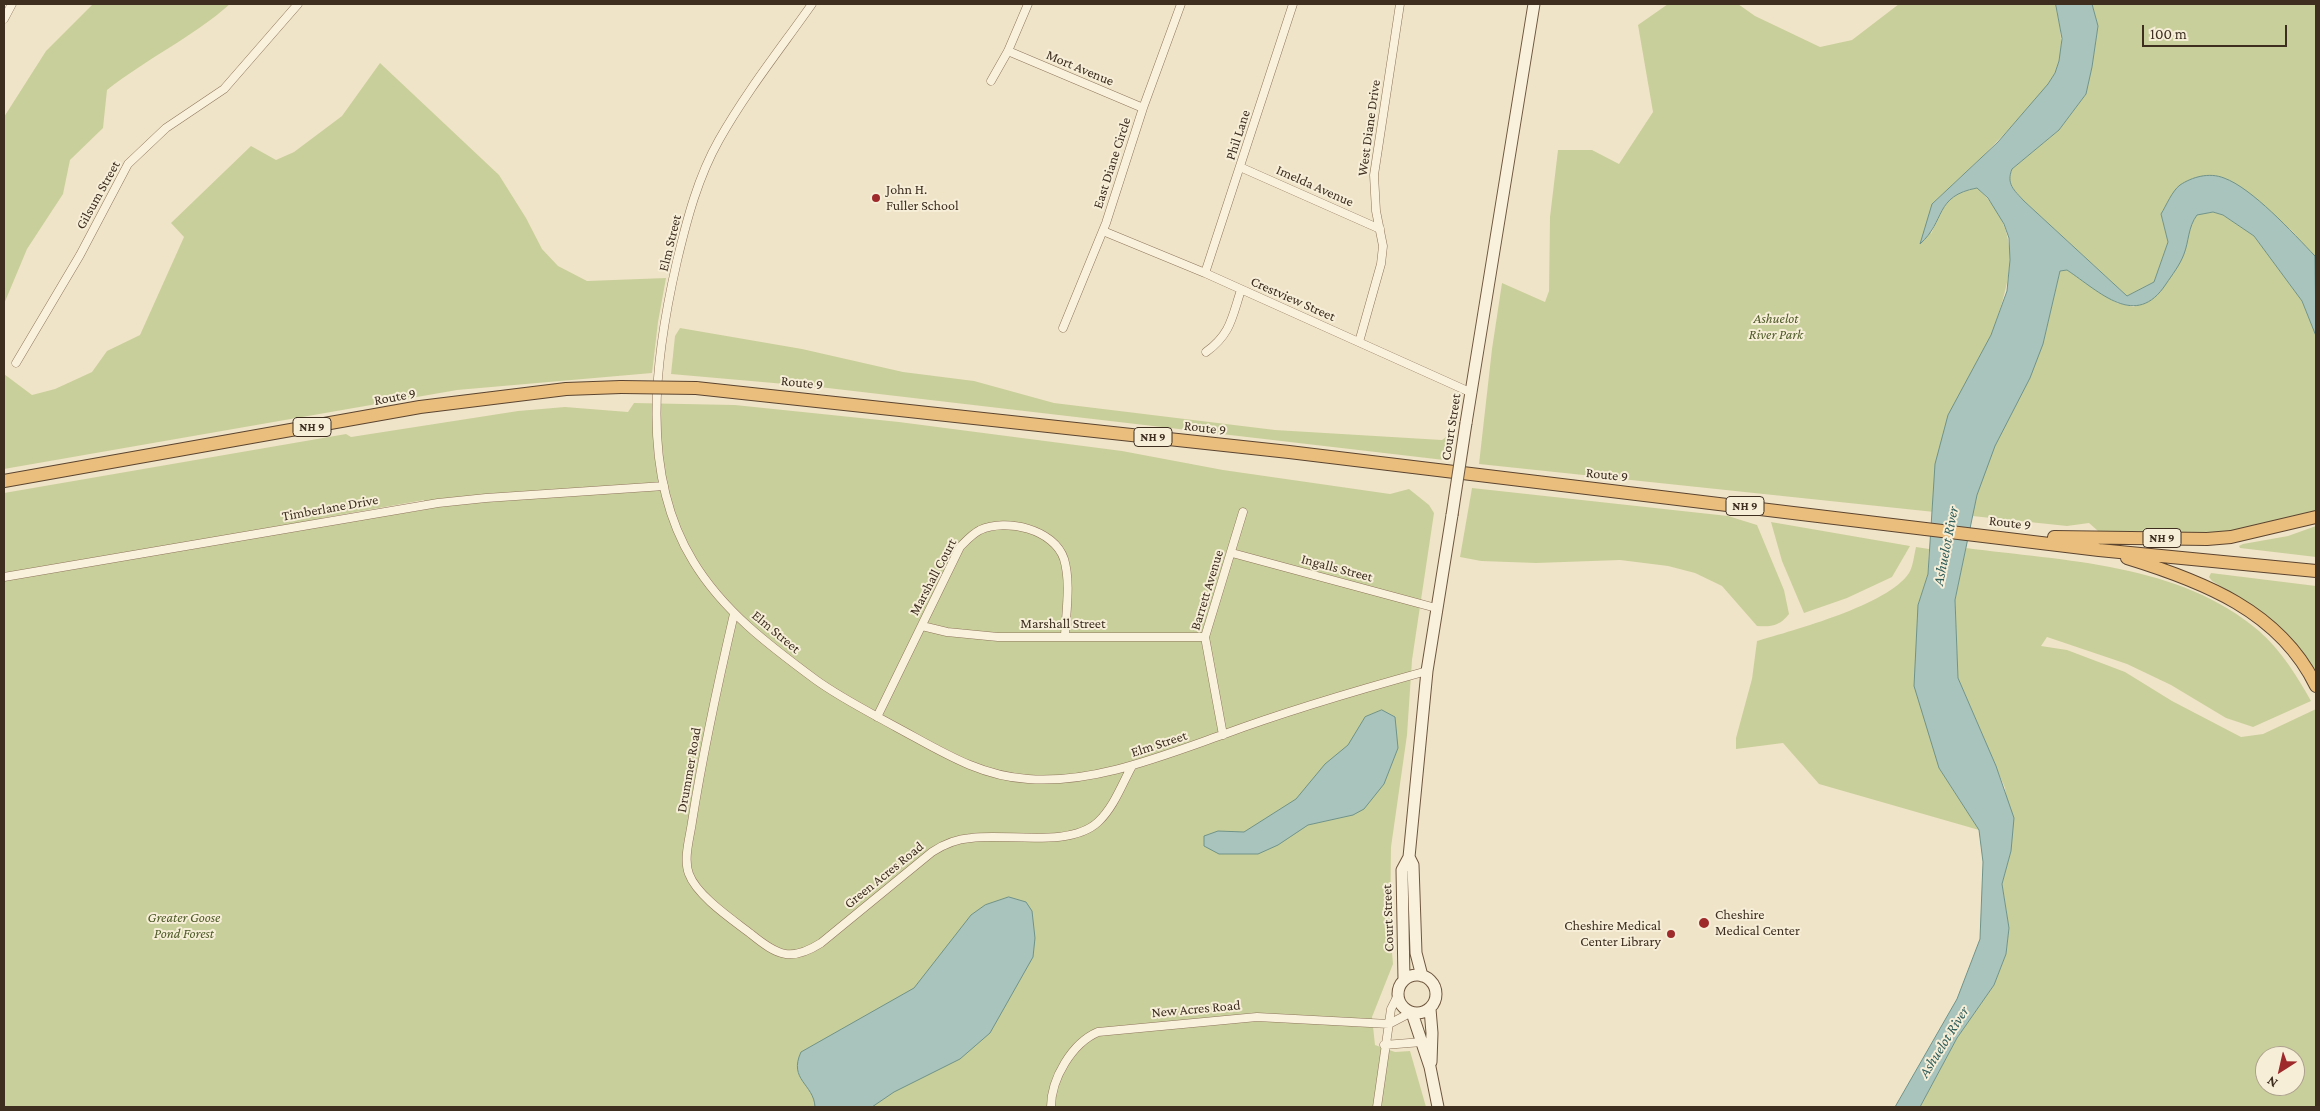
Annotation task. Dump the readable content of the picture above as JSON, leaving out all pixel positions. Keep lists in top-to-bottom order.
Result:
{
  "streets": {
    "highway": ["Route 9", "NH 9"],
    "main road": ["Court Street"],
    "street": [
      "Mort Avenue",
      "West Diane Drive",
      "Phil Lane",
      "East Diane Circle",
      "Imelda Avenue",
      "Gilsum Street",
      "Elm Street",
      "Crestview Street",
      "Timberlane Drive",
      "Ingalls Street",
      "Marshall Court",
      "Barrett Avenue",
      "Marshall Street",
      "Drummer Road",
      "Green Acres Road",
      "New Acres Road"
    ]
  },
  "crossings": [
    ["Mort Avenue", "East Diane Circle"],
    ["West Diane Drive", "Imelda Avenue"],
    ["West Diane Drive", "Crestview Street"],
    ["Phil Lane", "Imelda Avenue"],
    ["Phil Lane", "Crestview Street"],
    ["East Diane Circle", "Crestview Street"],
    ["Elm Street", "Court Street"],
    ["Elm Street", "Timberlane Drive"],
    ["Elm Street", "Marshall Court"],
    ["Elm Street", "Barrett Avenue"],
    ["Elm Street", "Drummer Road"],
    ["Elm Street", "Green Acres Road"],
    ["Crestview Street", "Court Street"],
    ["Route 9", "NH 9"],
    ["Court Street", "Ingalls Street"],
    ["Ingalls Street", "Barrett Avenue"],
    ["Marshall Court", "Marshall Street"],
    ["Barrett Avenue", "Marshall Street"],
    ["Drummer Road", "Green Acres Road"]
  ],
  "water": ["Ashuelot River"],
  "parks": ["Ashuelot River Park", "Greater Goose Pond Forest"],
  "places": ["John H. Fuller School", "Cheshire Medical Center", "Cheshire Medical Center Library"],
  "scale_bar": "100 m",
  "north": "bottom left"
}
